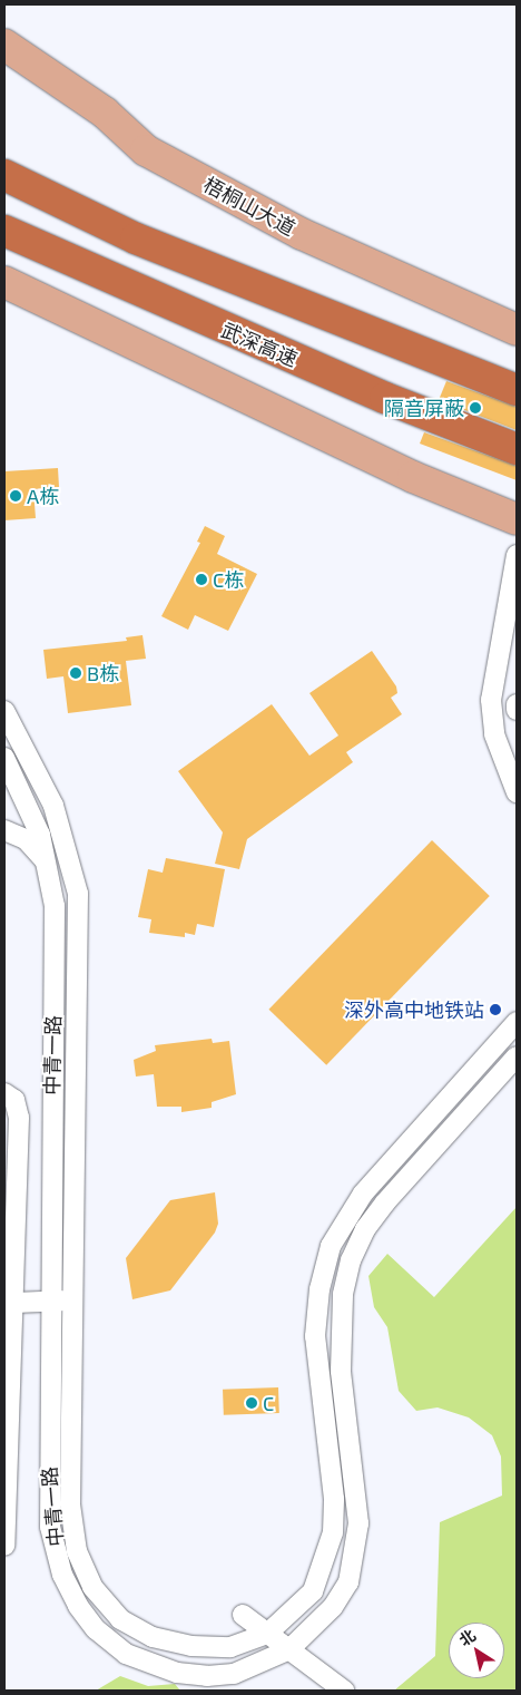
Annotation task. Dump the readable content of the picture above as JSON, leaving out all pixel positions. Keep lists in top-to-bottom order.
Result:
{
  "streets": {
    "highway": ["武深高速"],
    "main road": ["梧桐山大道"],
    "street": ["中青一路"]
  },
  "places": [
    "隔音屏蔽",
    "A栋",
    "C栋",
    "B栋",
    "深外高中地铁站",
    "C"
  ],
  "north": "top left"
}
